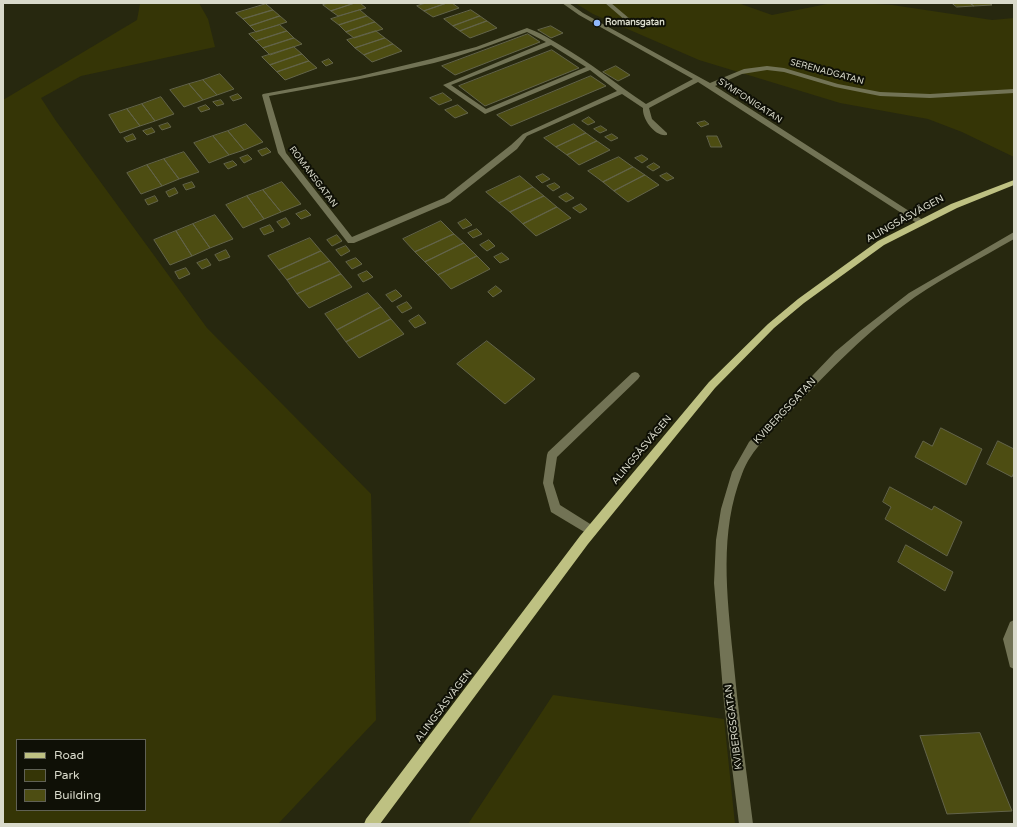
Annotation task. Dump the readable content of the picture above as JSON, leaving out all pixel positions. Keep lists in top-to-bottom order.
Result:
{
  "streets": {
    "main road": ["ALINGSÅSVÄGEN"],
    "street": [
      "SERENADGATAN",
      "SYMFONIGATAN",
      "ROMANSGATAN",
      "KVIBERGSGATAN"
    ]
  },
  "crossings": [
    ["SERENADGATAN", "SYMFONIGATAN"],
    ["SYMFONIGATAN", "ALINGSÅSVÄGEN"]
  ],
  "places": ["Romansgatan"],
  "legend": ["Road", "Park", "Building"]
}
